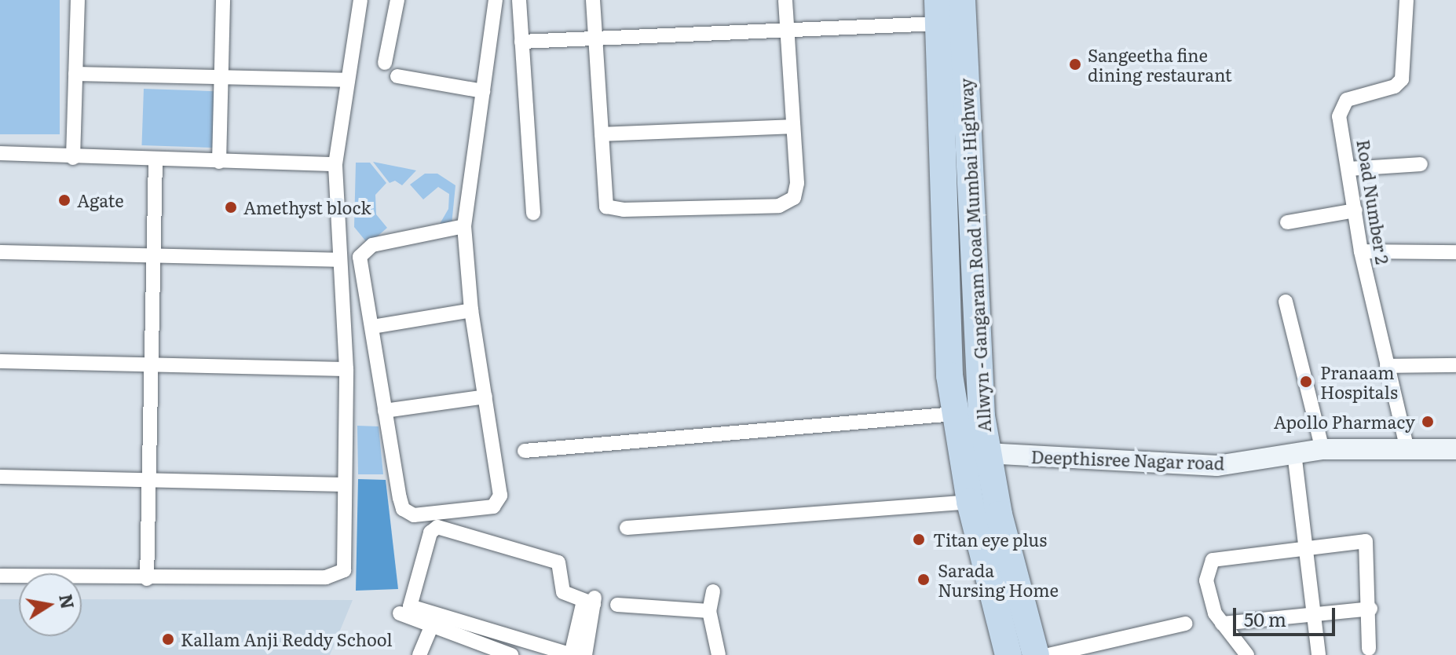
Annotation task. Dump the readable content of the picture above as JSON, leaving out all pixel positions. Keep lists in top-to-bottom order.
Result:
{
  "streets": {
    "highway": ["Allwyn - Gangaram Road Mumbai Highway"],
    "street": ["Road Number 2", "Deepthisree Nagar road"]
  },
  "crossings": [
    ["Road Number 2", "Deepthisree Nagar road"],
    ["Allwyn - Gangaram Road Mumbai Highway", "Deepthisree Nagar road"]
  ],
  "places": [
    "Sangeetha fine dining restaurant",
    "Agate",
    "Amethyst block",
    "Pranaam Hospitals",
    "Apollo Pharmacy",
    "Titan eye plus",
    "Sarada Nursing Home",
    "Kallam Anji Reddy School"
  ],
  "scale_bar": "50 m",
  "north": "right"
}
